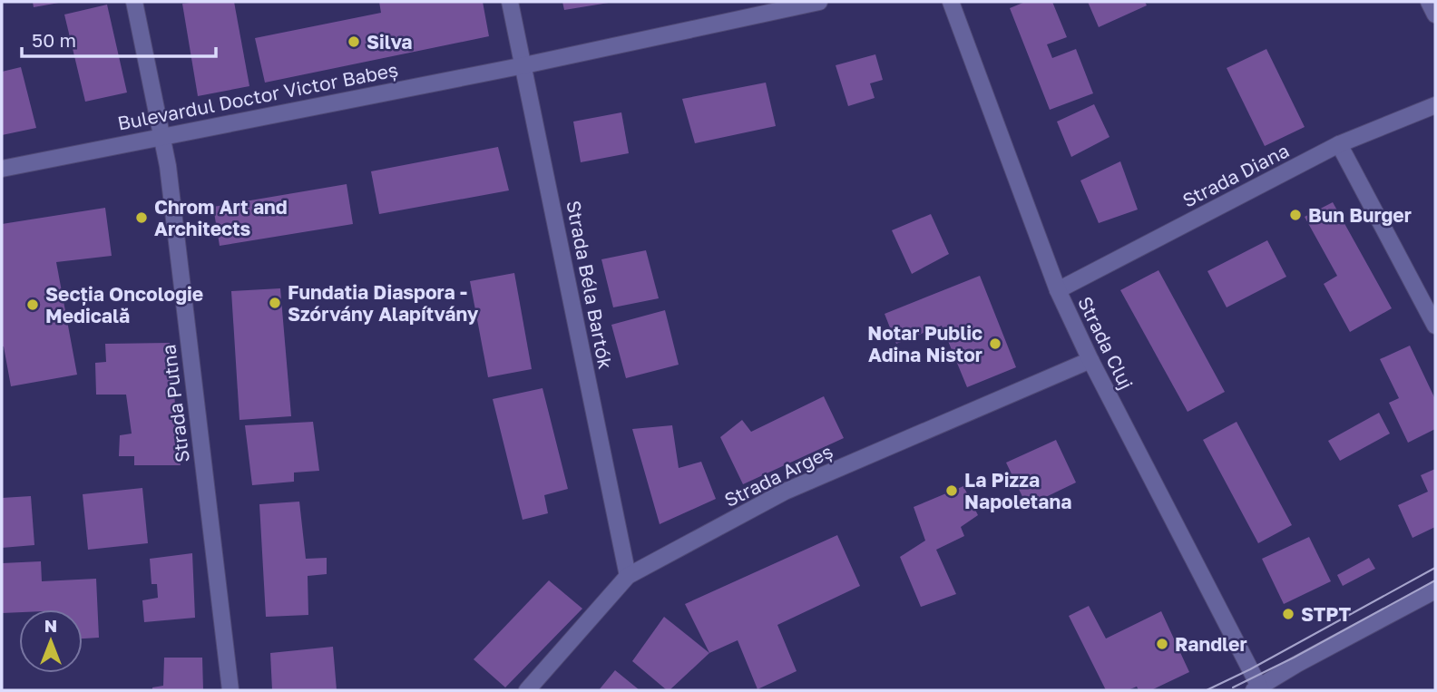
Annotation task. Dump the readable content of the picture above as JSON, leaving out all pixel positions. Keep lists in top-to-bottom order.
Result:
{
  "streets": {
    "street": [
      "Bulevardul Doctor Victor Babeș",
      "Strada Diana",
      "Strada Béla Bartók",
      "Strada Cluj",
      "Strada Putna",
      "Strada Argeș"
    ]
  },
  "crossings": [
    ["Bulevardul Doctor Victor Babeș", "Strada Béla Bartók"],
    ["Bulevardul Doctor Victor Babeș", "Strada Putna"],
    ["Strada Diana", "Strada Cluj"],
    ["Strada Béla Bartók", "Strada Argeș"],
    ["Strada Cluj", "Strada Argeș"]
  ],
  "places": [
    "Silva",
    "Bun Burger",
    "Chrom Art and Architects",
    "Fundatia Diaspora - Szórvány Alapítvány",
    "Secția Oncologie Medicală",
    "Notar Public Adina Nistor",
    "La Pizza Napoletana",
    "STPT",
    "Randler"
  ],
  "scale_bar": "50 m",
  "north": "top"
}
